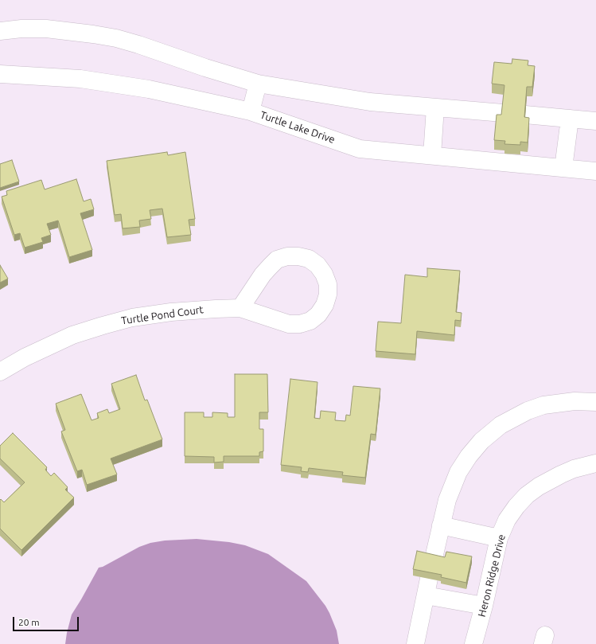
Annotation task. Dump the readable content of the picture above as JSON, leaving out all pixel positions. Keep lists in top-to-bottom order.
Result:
{
  "streets": {
    "street": ["Turtle Lake Drive", "Turtle Pond Court", "Heron Ridge Drive"]
  },
  "scale_bar": "20 m"
}
